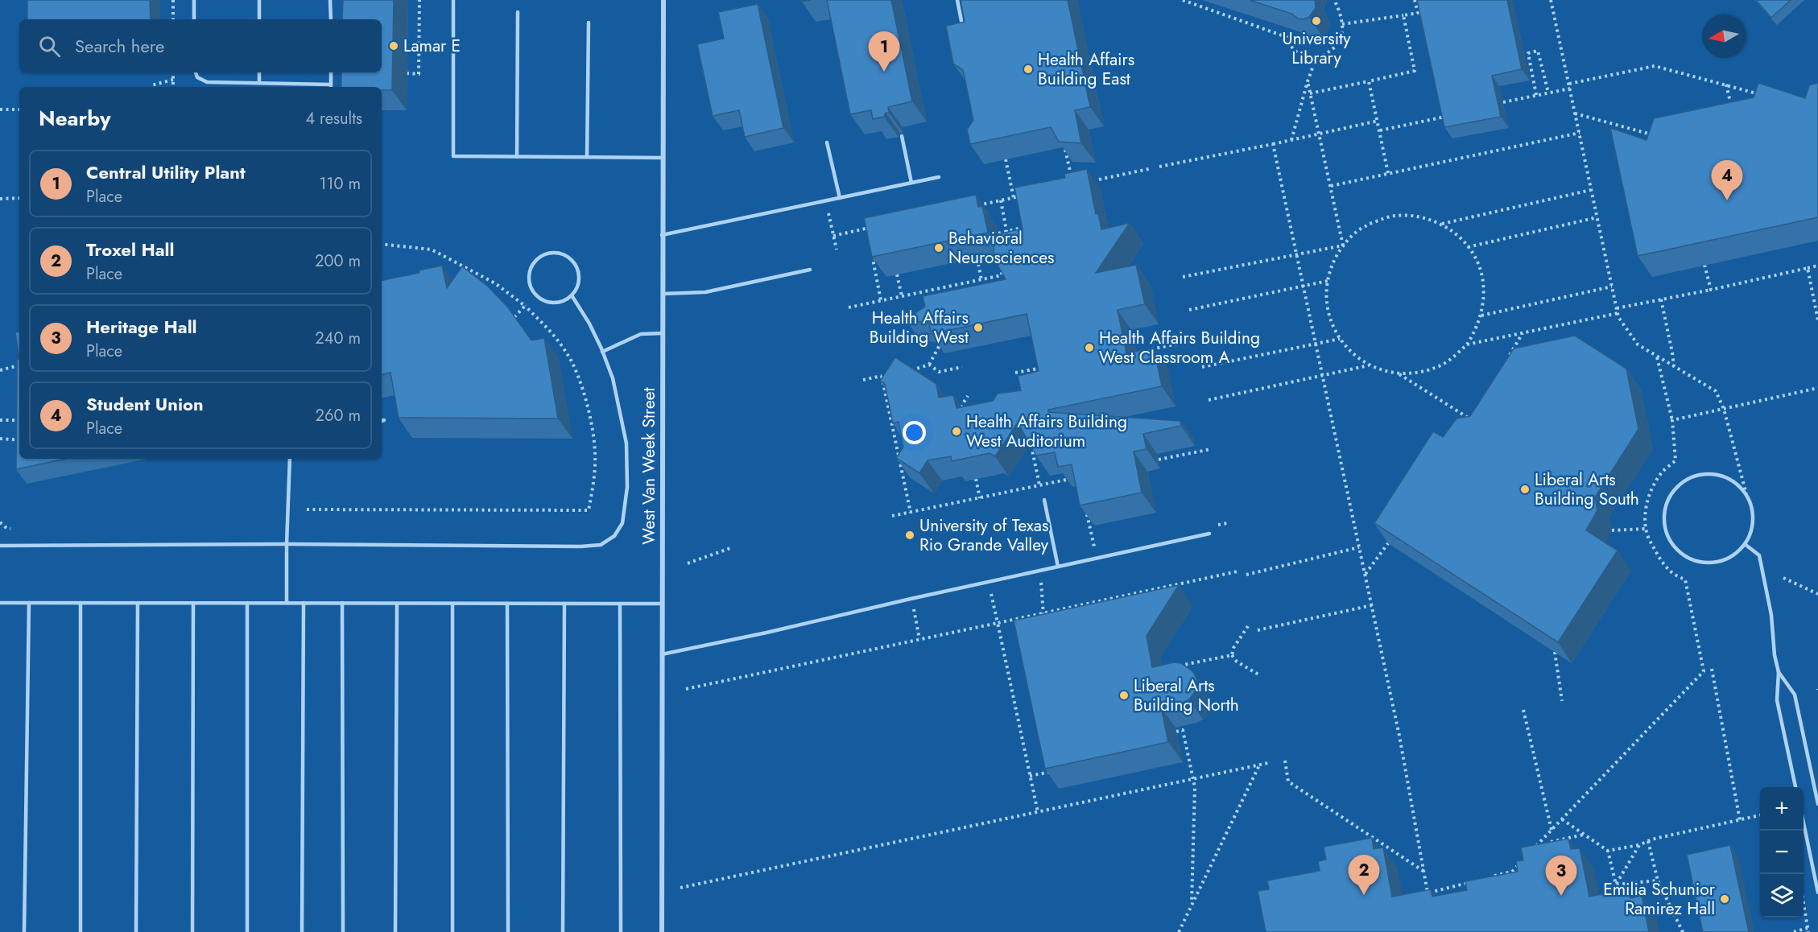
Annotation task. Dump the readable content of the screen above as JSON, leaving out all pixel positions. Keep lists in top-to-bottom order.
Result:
{
  "streets": {
    "street": ["West Van Week Street"]
  },
  "places": [
    "University Library",
    "Lamar E",
    "Health Affairs Building East",
    "Behavioral Neurosciences",
    "Health Affairs Building West",
    "Health Affairs Building West Classroom A",
    "Health Affairs Building West Auditorium",
    "Liberal Arts Building South",
    "University of Texas Rio Grande Valley",
    "Liberal Arts Building North",
    "Emilia Schunior Ramirez Hall"
  ],
  "north": "left",
  "page": {
    "search": "Search here",
    "pins": [
      "1",
      "4",
      "2",
      "3"
    ],
    "heading": ["Nearby", "4 results"],
    "list": [
      {
        "mark": "1",
        "name": "Central Utility Plant",
        "note": "Place",
        "value": "110 m"
      },
      {
        "mark": "2",
        "name": "Troxel Hall",
        "note": "Place",
        "value": "200 m"
      },
      {
        "mark": "3",
        "name": "Heritage Hall",
        "note": "Place",
        "value": "240 m"
      },
      {
        "mark": "4",
        "name": "Student Union",
        "note": "Place",
        "value": "260 m"
      }
    ],
    "map_buttons": ["+", "−"]
  }
}
